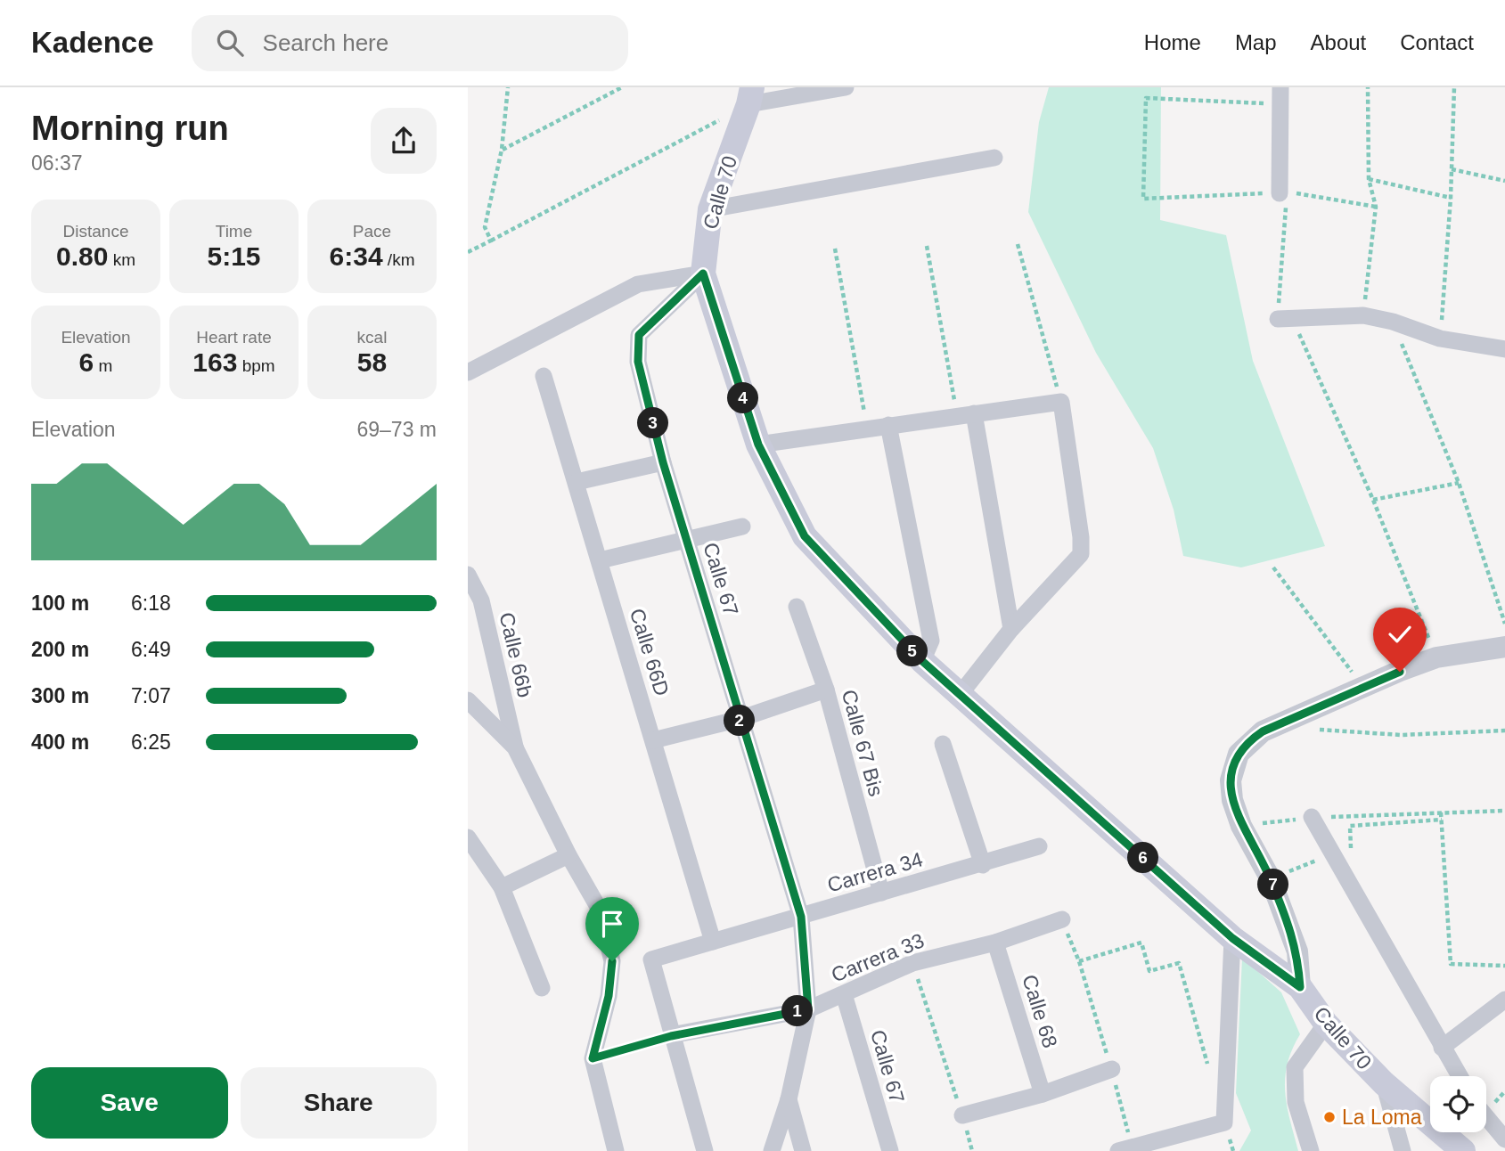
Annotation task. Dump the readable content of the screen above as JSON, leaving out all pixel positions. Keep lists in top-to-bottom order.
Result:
{
  "streets": {
    "main road": ["Calle 70"],
    "street": [
      "Calle 67",
      "Calle 66D",
      "Calle 66b",
      "Calle 67 Bis",
      "Carrera 34",
      "Carrera 33",
      "Calle 68"
    ]
  },
  "crossings": [
    ["Calle 70", "Calle 67"],
    ["Calle 67", "Carrera 34"],
    ["Calle 67", "Carrera 33"],
    ["Calle 66D", "Carrera 34"],
    ["Calle 67 Bis", "Carrera 34"],
    ["Carrera 34", "Carrera 33"],
    ["Carrera 33", "Calle 68"]
  ],
  "places": ["La Loma"],
  "page": {
    "header": "Kadence",
    "search": "Search here",
    "nav": [
      "Home",
      "Map",
      "About",
      "Contact"
    ],
    "heading": ["Morning run", "06:37"],
    "stats": [
      ["Distance", "0.80 km"],
      ["Time", "5:15"],
      ["Pace", "6:34 /km"],
      ["Elevation", "6 m"],
      ["Heart rate", "163 bpm"],
      ["kcal", "58"]
    ],
    "pins": [
      "4",
      "3",
      "5",
      "2",
      "6",
      "7",
      "1"
    ],
    "chart": ["Elevation", "69–73 m"],
    "list": [
      {
        "name": "100 m",
        "note": "6:18"
      },
      {
        "name": "200 m",
        "note": "6:49"
      },
      {
        "name": "300 m",
        "note": "7:07"
      },
      {
        "name": "400 m",
        "note": "6:25"
      }
    ],
    "buttons": ["Save", "Share"]
  }
}
